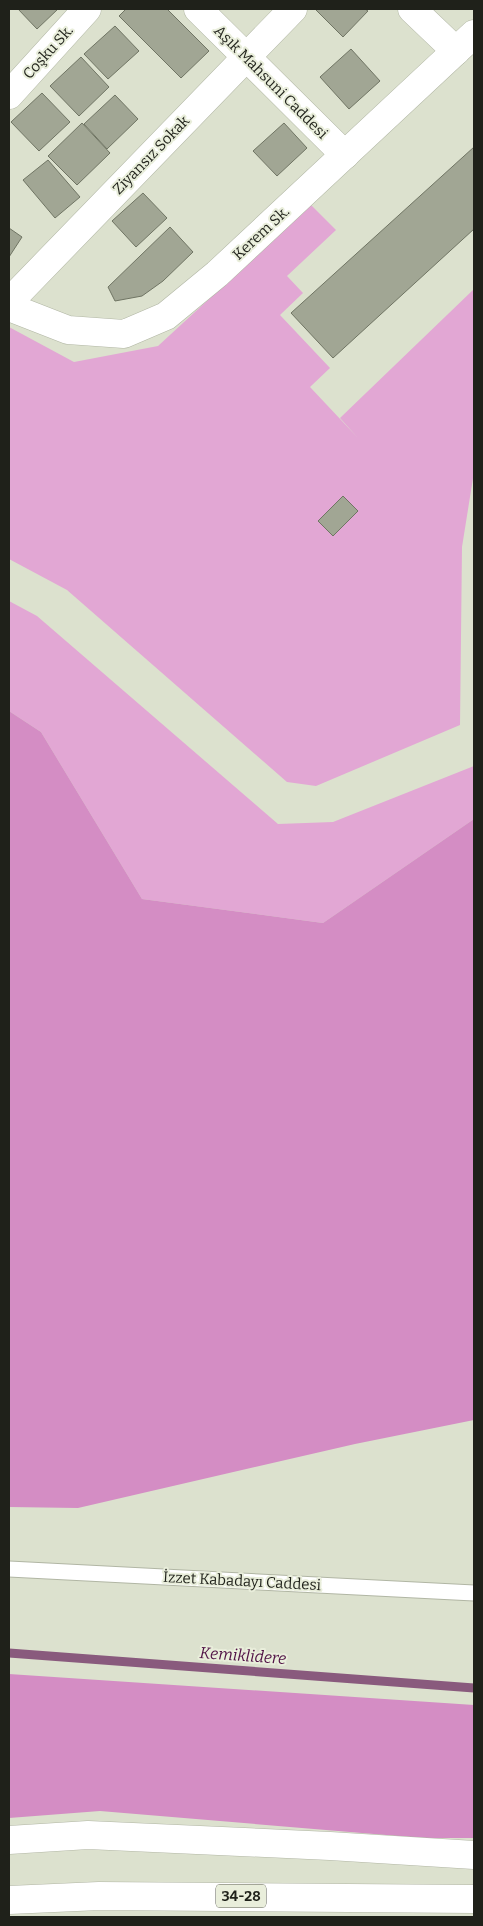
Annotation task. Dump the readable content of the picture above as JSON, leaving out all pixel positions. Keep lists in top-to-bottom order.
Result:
{
  "streets": {
    "main road": [
      "Coşku Sk.",
      "Aşık Mahsuni Caddesi",
      "Ziyansız Sokak",
      "Kerem Sk.",
      "34-28"
    ],
    "lane": ["İzzet Kabadayı Caddesi"]
  },
  "crossings": [
    ["Aşık Mahsuni Caddesi", "Ziyansız Sokak"],
    ["Aşık Mahsuni Caddesi", "Kerem Sk."]
  ],
  "water": ["Kemiklidere"]
}
